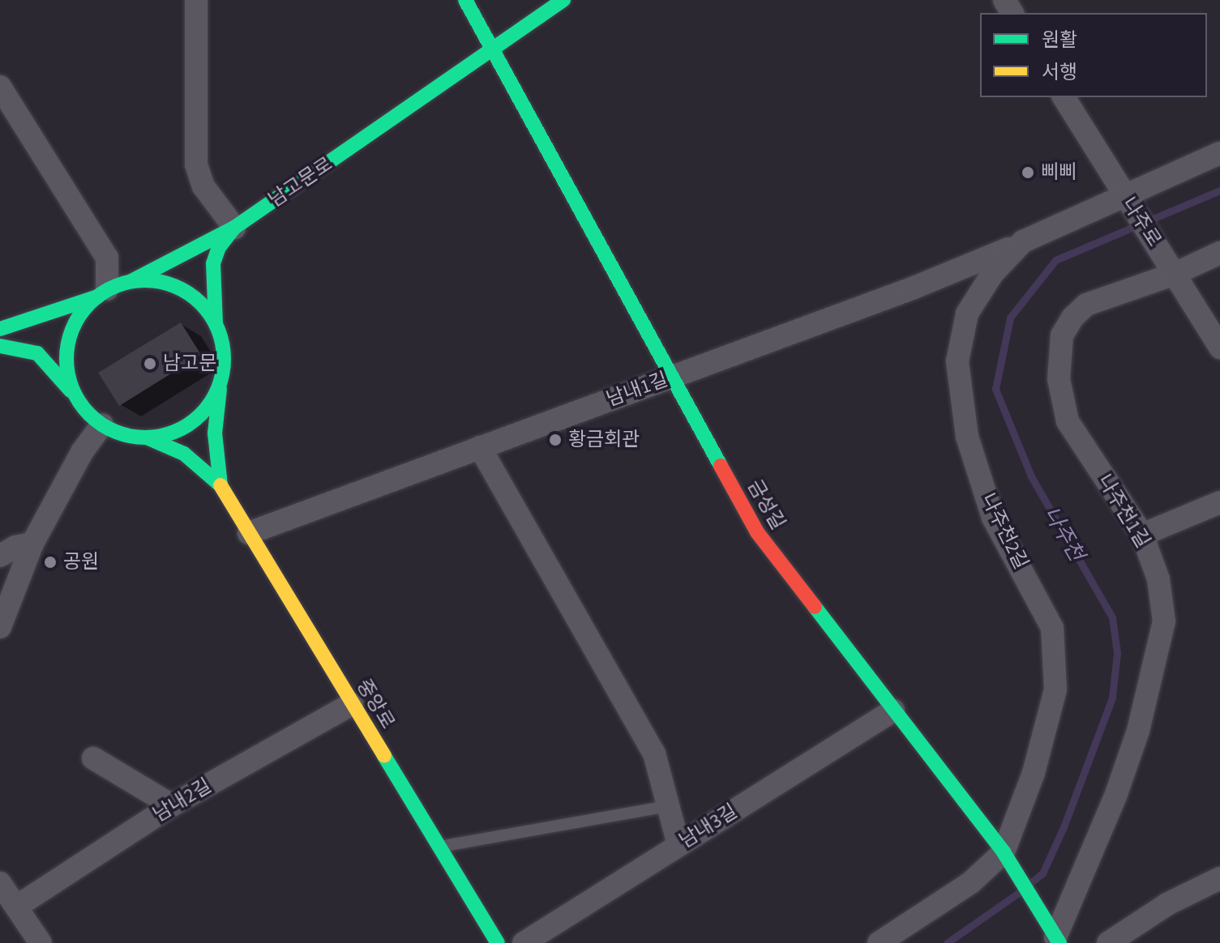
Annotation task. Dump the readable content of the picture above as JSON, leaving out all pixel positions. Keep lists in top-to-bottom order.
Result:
{
  "streets": {
    "street": [
      "남고문로",
      "나주로",
      "남내1길",
      "금성길",
      "나주천1길",
      "나주천2길",
      "중앙로",
      "남내2길",
      "남내3길"
    ]
  },
  "crossings": [
    ["남고문로", "금성길"],
    ["나주로", "나주천1길"],
    ["나주로", "나주천2길"],
    ["남내1길", "금성길"],
    ["남내1길", "나주천2길"],
    ["남내1길", "중앙로"],
    ["금성길", "나주천1길"],
    ["금성길", "나주천2길"],
    ["금성길", "남내3길"],
    ["중앙로", "남내2길"],
    ["중앙로", "남내3길"]
  ],
  "water": ["나주천"],
  "places": [
    "삐삐",
    "남고문",
    "황금회관",
    "공원"
  ],
  "legend": ["원활", "서행"]
}
